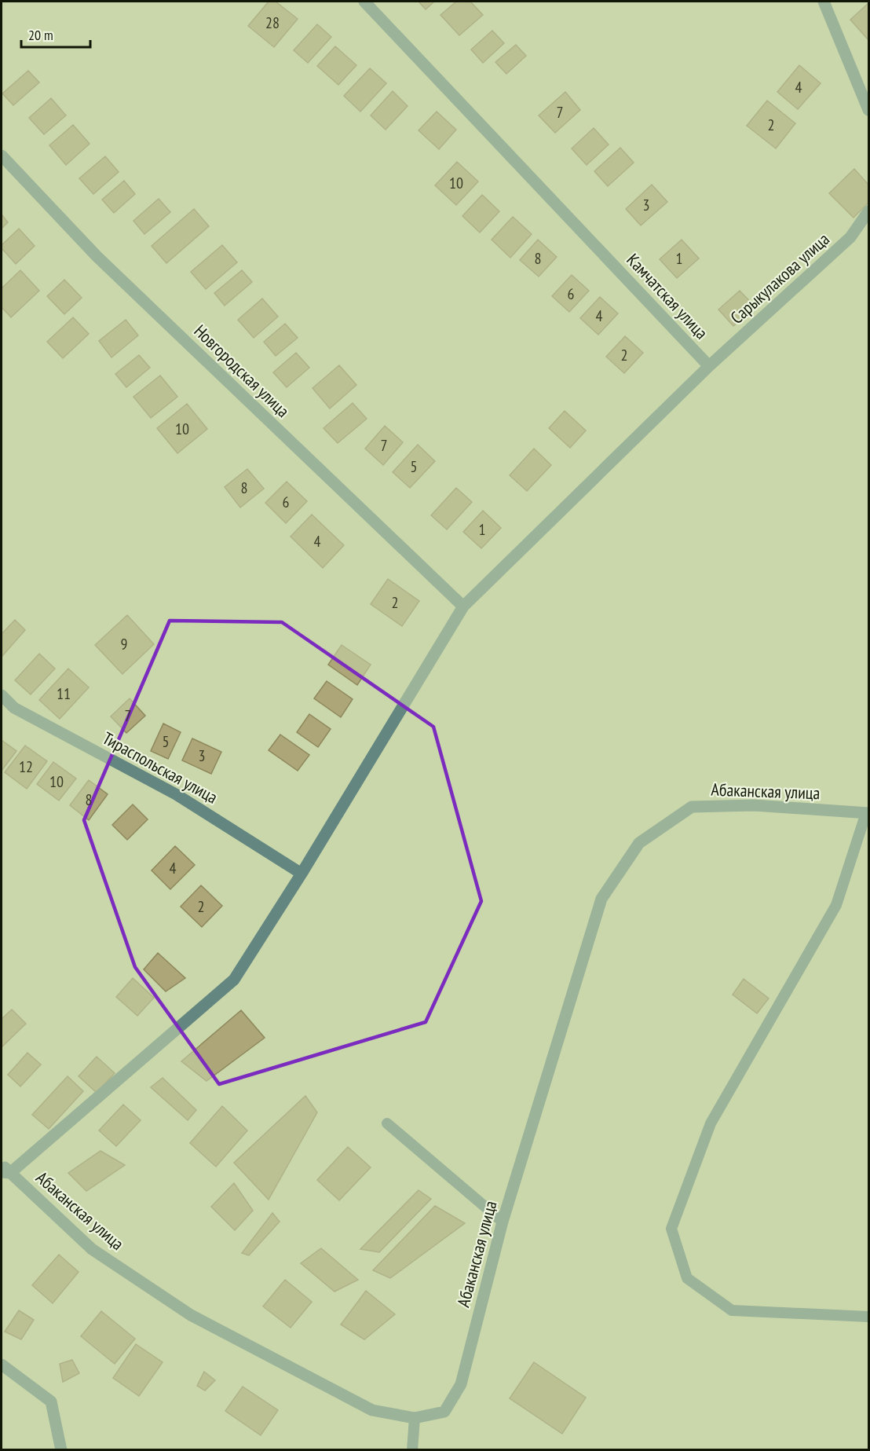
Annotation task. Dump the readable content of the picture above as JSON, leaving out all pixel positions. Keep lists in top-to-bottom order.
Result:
{
  "streets": {
    "street": [
      "Сарыкулакова улица",
      "Камчатская улица",
      "Новгородская улица",
      "Тираспольская улица",
      "Абаканская улица"
    ]
  },
  "crossings": [
    ["Сарыкулакова улица", "Камчатская улица"],
    ["Камчатская улица", "Новгородская улица"],
    ["Камчатская улица", "Тираспольская улица"],
    ["Камчатская улица", "Абаканская улица"]
  ],
  "house_numbers": [
    "28",
    "4",
    "7",
    "2",
    "10",
    "3",
    "8",
    "1",
    "6",
    "4",
    "2",
    "10",
    "7",
    "5",
    "8",
    "6",
    "1",
    "4",
    "2",
    "9",
    "11",
    "7",
    "5",
    "3",
    "12",
    "10",
    "8",
    "4",
    "2"
  ],
  "scale_bar": "20 m"
}
